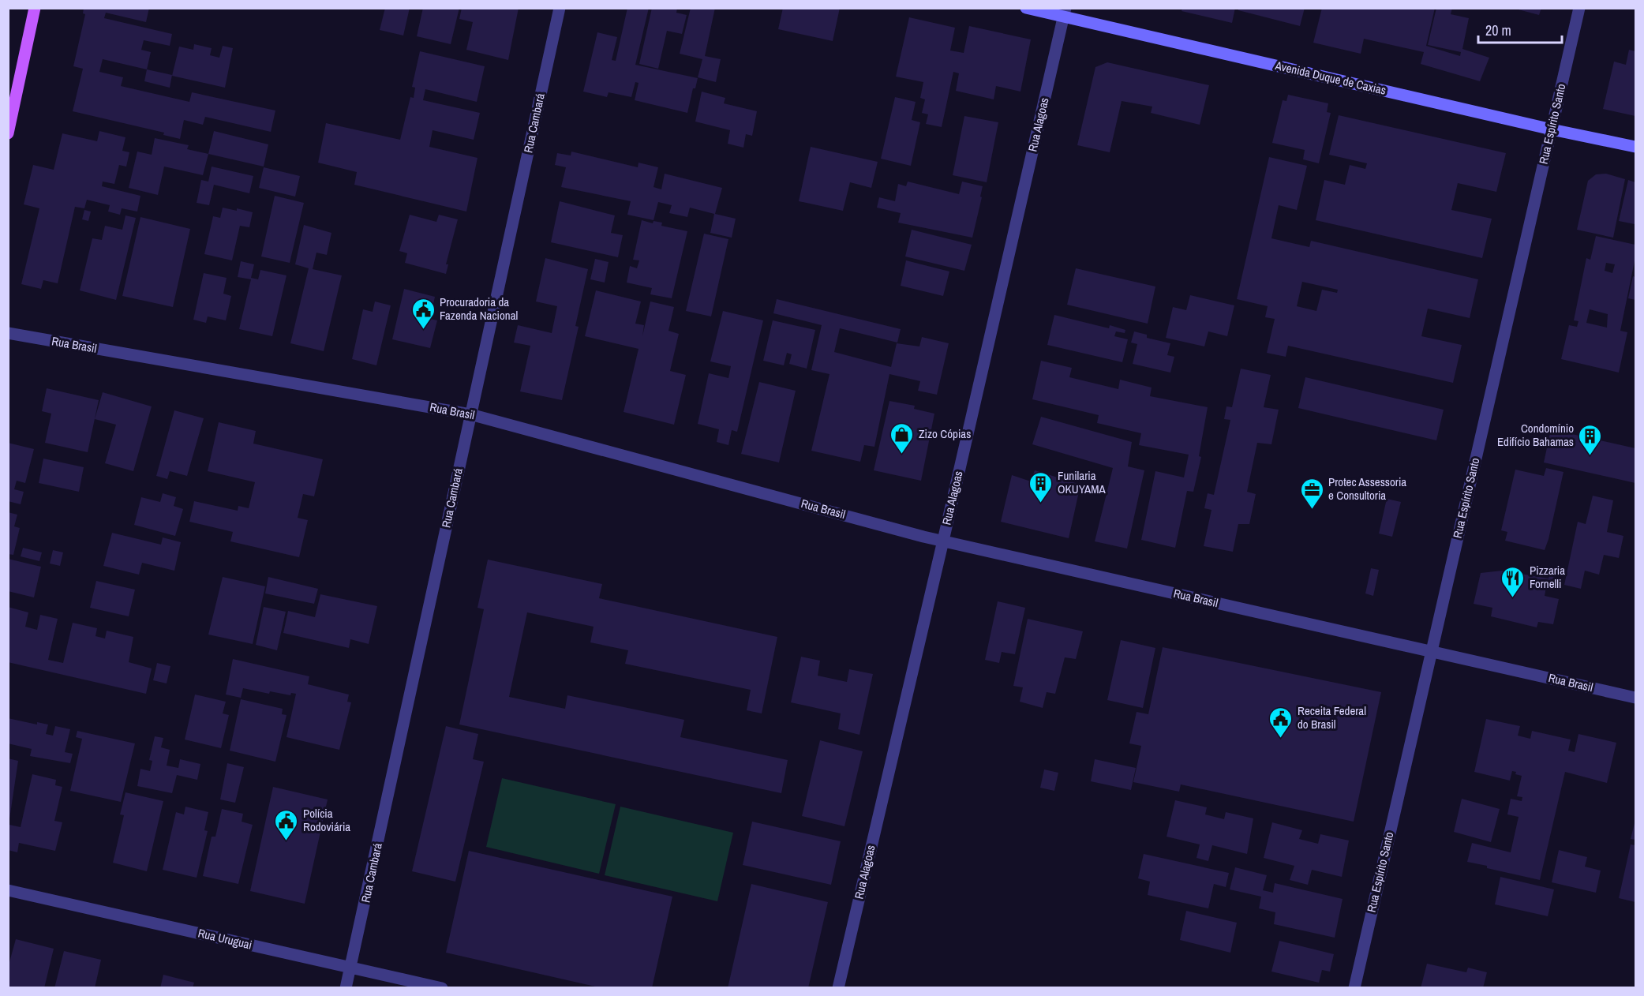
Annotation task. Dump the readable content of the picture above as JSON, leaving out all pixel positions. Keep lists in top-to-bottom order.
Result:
{
  "streets": {
    "main road": ["Avenida Duque de Caxias"],
    "street": [
      "Rua Cambará",
      "Rua Espírito Santo",
      "Rua Alagoas",
      "Rua Brasil",
      "Rua Uruguai"
    ]
  },
  "crossings": [
    ["Avenida Duque de Caxias", "Rua Espírito Santo"],
    ["Avenida Duque de Caxias", "Rua Alagoas"],
    ["Rua Cambará", "Rua Brasil"],
    ["Rua Cambará", "Rua Uruguai"],
    ["Rua Espírito Santo", "Rua Brasil"],
    ["Rua Alagoas", "Rua Brasil"]
  ],
  "places": {
    "public building": ["Procuradoria da Fazenda Nacional", "Receita Federal do Brasil", "Polícia Rodoviária"],
    "shop": ["Zizo Cópias"],
    "building": ["Condomínio Edifício Bahamas", "Funilaria OKUYAMA"],
    "office": ["Protec Assessoria e Consultoria"],
    "restaurant": ["Pizzaria Fornelli"]
  },
  "scale_bar": "20 m"
}
